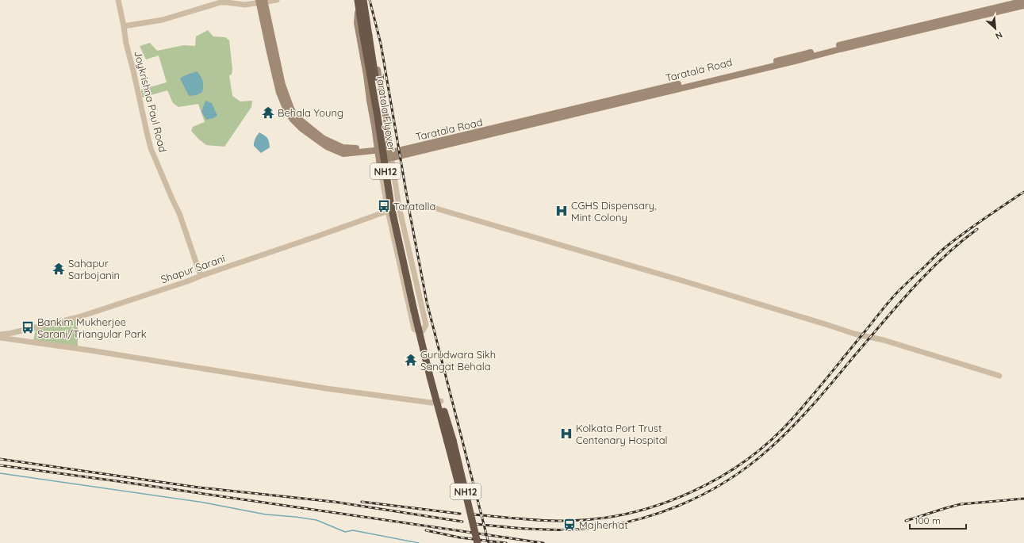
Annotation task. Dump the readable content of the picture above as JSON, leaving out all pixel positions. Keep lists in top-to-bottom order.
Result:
{
  "streets": {
    "highway": ["Taratala Flyover", "NH12"],
    "street": ["Joykrishna Paul Road", "Shapur Sarani"]
  },
  "crossings": [
    ["Joykrishna Paul Road", "Shapur Sarani"],
    ["Taratala Flyover", "NH12"]
  ],
  "places": {
    "temple": ["Behala Young", "Sahapur Sarbojanin", "Gurudwara Sikh Sangat Behala"],
    "bus stop": ["Taratalla", "Bankim Mukherjee Sarani/Triangular Park"],
    "hospital": ["CGHS Dispensary, Mint Colony", "Kolkata Port Trust Centenary Hospital"],
    "station": ["Majherhat"]
  },
  "scale_bar": "100 m",
  "north": "bottom right"
}
